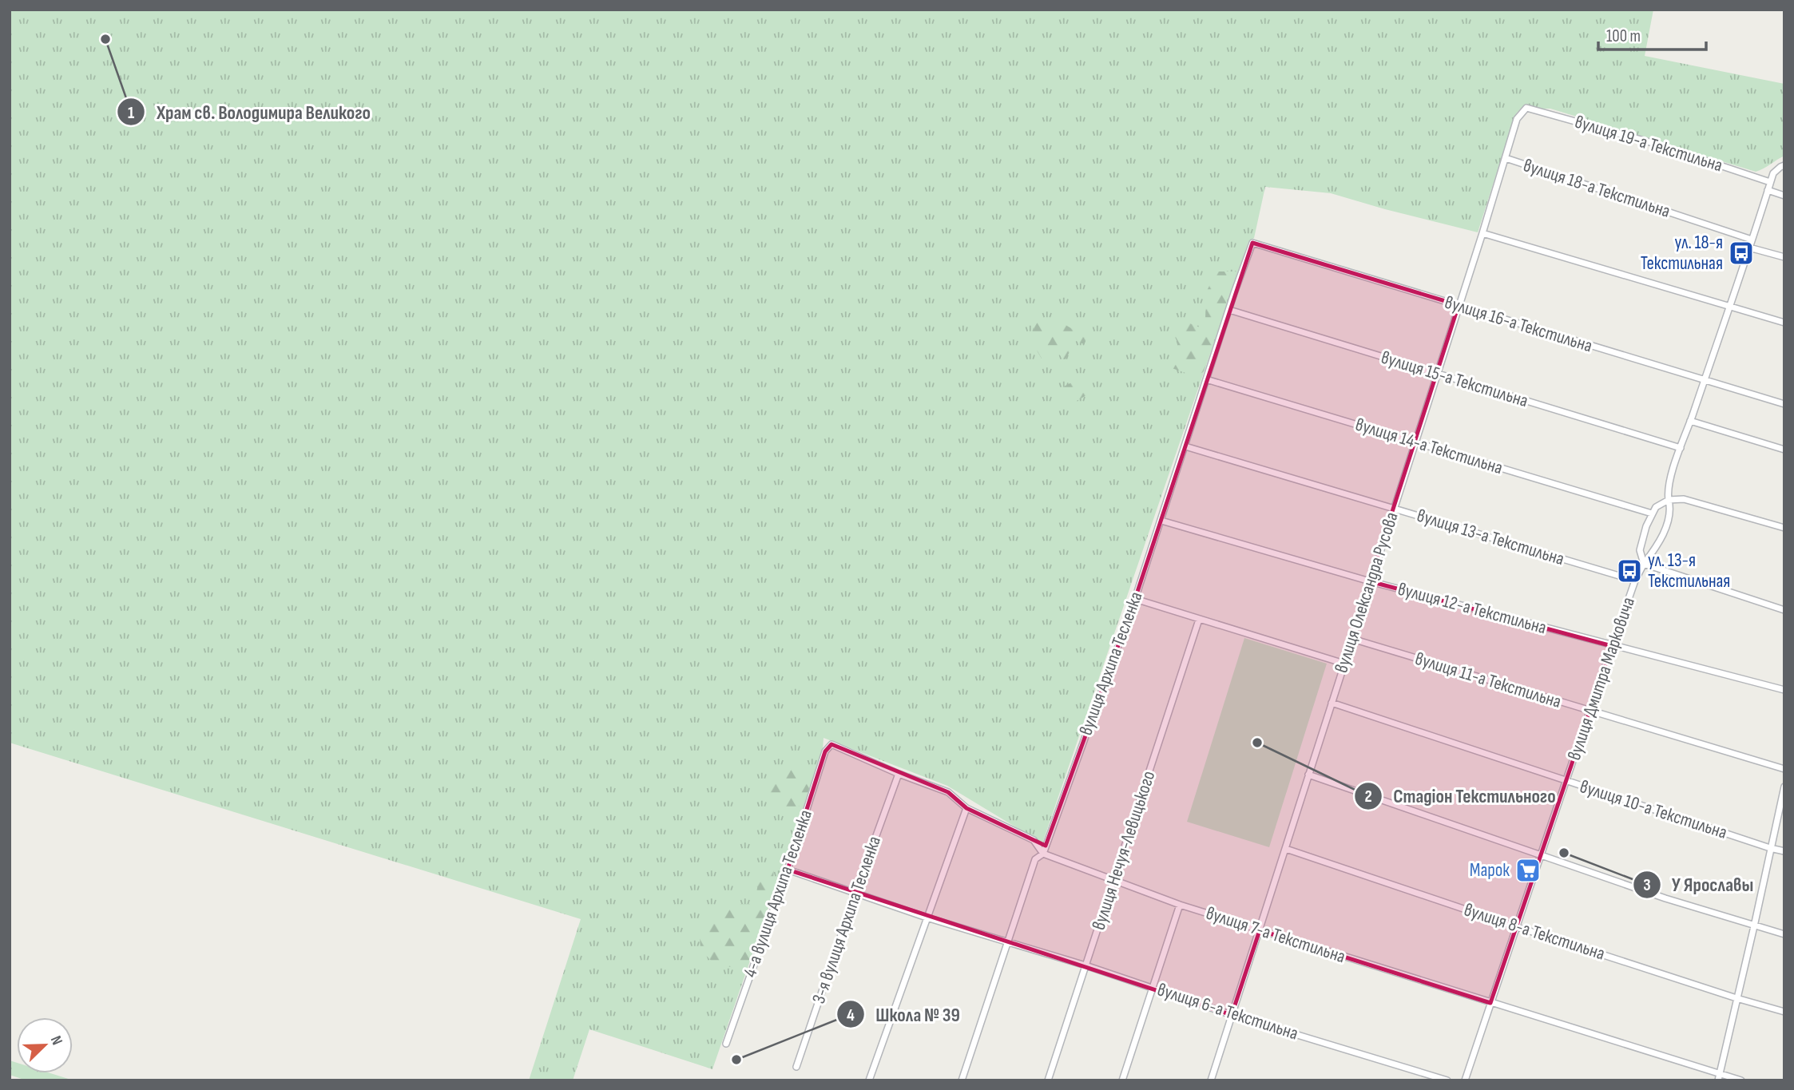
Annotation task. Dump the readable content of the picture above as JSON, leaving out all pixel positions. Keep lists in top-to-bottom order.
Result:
{
  "streets": {
    "street": [
      "вулиця 19-а Текстильна",
      "вулиця 18-а Текстильна",
      "вулиця 16-а Текстильна",
      "вулиця 15-а Текстильна",
      "вулиця 14-а Текстильна",
      "вулиця 13-а Текстильна",
      "вулиця Олександра Русова",
      "вулиця 12-а Текстильна",
      "вулиця Архипа Тесленка",
      "вулиця Дмитра Марковича",
      "вулиця 11-а Текстильна",
      "вулиця 10-а Текстильна",
      "вулиця Нечуя-Левицького",
      "4-а вулиця Архипа Тесленка",
      "3-я вулиця Архипа Тесленка",
      "вулиця 8-а Текстильна",
      "вулиця 7-а Текстильна",
      "вулиця 6-а Текстильна"
    ]
  },
  "crossings": [
    ["вулиця 19-а Текстильна", "вулиця Олександра Русова"],
    ["вулиця 19-а Текстильна", "вулиця Дмитра Марковича"],
    ["вулиця 18-а Текстильна", "вулиця Олександра Русова"],
    ["вулиця 18-а Текстильна", "вулиця Дмитра Марковича"],
    ["вулиця 16-а Текстильна", "вулиця Олександра Русова"],
    ["вулиця 16-а Текстильна", "вулиця Архипа Тесленка"],
    ["вулиця 16-а Текстильна", "вулиця Дмитра Марковича"],
    ["вулиця 15-а Текстильна", "вулиця Олександра Русова"],
    ["вулиця 15-а Текстильна", "вулиця Архипа Тесленка"],
    ["вулиця 15-а Текстильна", "вулиця Дмитра Марковича"],
    ["вулиця 14-а Текстильна", "вулиця Олександра Русова"],
    ["вулиця 14-а Текстильна", "вулиця Архипа Тесленка"],
    ["вулиця 14-а Текстильна", "вулиця Дмитра Марковича"],
    ["вулиця 13-а Текстильна", "вулиця Олександра Русова"],
    ["вулиця 13-а Текстильна", "вулиця Архипа Тесленка"],
    ["вулиця 13-а Текстильна", "вулиця Дмитра Марковича"],
    ["вулиця Олександра Русова", "вулиця 12-а Текстильна"],
    ["вулиця Олександра Русова", "вулиця 11-а Текстильна"],
    ["вулиця Олександра Русова", "вулиця 10-а Текстильна"],
    ["вулиця Олександра Русова", "вулиця 8-а Текстильна"],
    ["вулиця Олександра Русова", "вулиця 7-а Текстильна"],
    ["вулиця Олександра Русова", "вулиця 6-а Текстильна"],
    ["вулиця 12-а Текстильна", "вулиця Архипа Тесленка"],
    ["вулиця 12-а Текстильна", "вулиця Дмитра Марковича"],
    ["вулиця Архипа Тесленка", "вулиця 7-а Текстильна"],
    ["вулиця Архипа Тесленка", "вулиця 6-а Текстильна"],
    ["вулиця Дмитра Марковича", "вулиця 11-а Текстильна"],
    ["вулиця Дмитра Марковича", "вулиця 10-а Текстильна"],
    ["вулиця Дмитра Марковича", "вулиця 8-а Текстильна"],
    ["вулиця Дмитра Марковича", "вулиця 7-а Текстильна"],
    ["вулиця Нечуя-Левицького", "вулиця 7-а Текстильна"],
    ["вулиця Нечуя-Левицького", "вулиця 6-а Текстильна"],
    ["4-а вулиця Архипа Тесленка", "вулиця 7-а Текстильна"],
    ["4-а вулиця Архипа Тесленка", "вулиця 6-а Текстильна"],
    ["3-я вулиця Архипа Тесленка", "вулиця 7-а Текстильна"],
    ["3-я вулиця Архипа Тесленка", "вулиця 6-а Текстильна"]
  ],
  "places": {
    "other": [
      "Храм св. Володимира Великого",
      "Стадіон Текстильного",
      "У Ярославы",
      "Школа № 39"
    ],
    "bus stop": ["ул. 18-я Текстильная", "ул. 13-я Текстильная"],
    "supermarket": ["Марок"]
  },
  "scale_bar": "100 m",
  "north": "top right"
}
